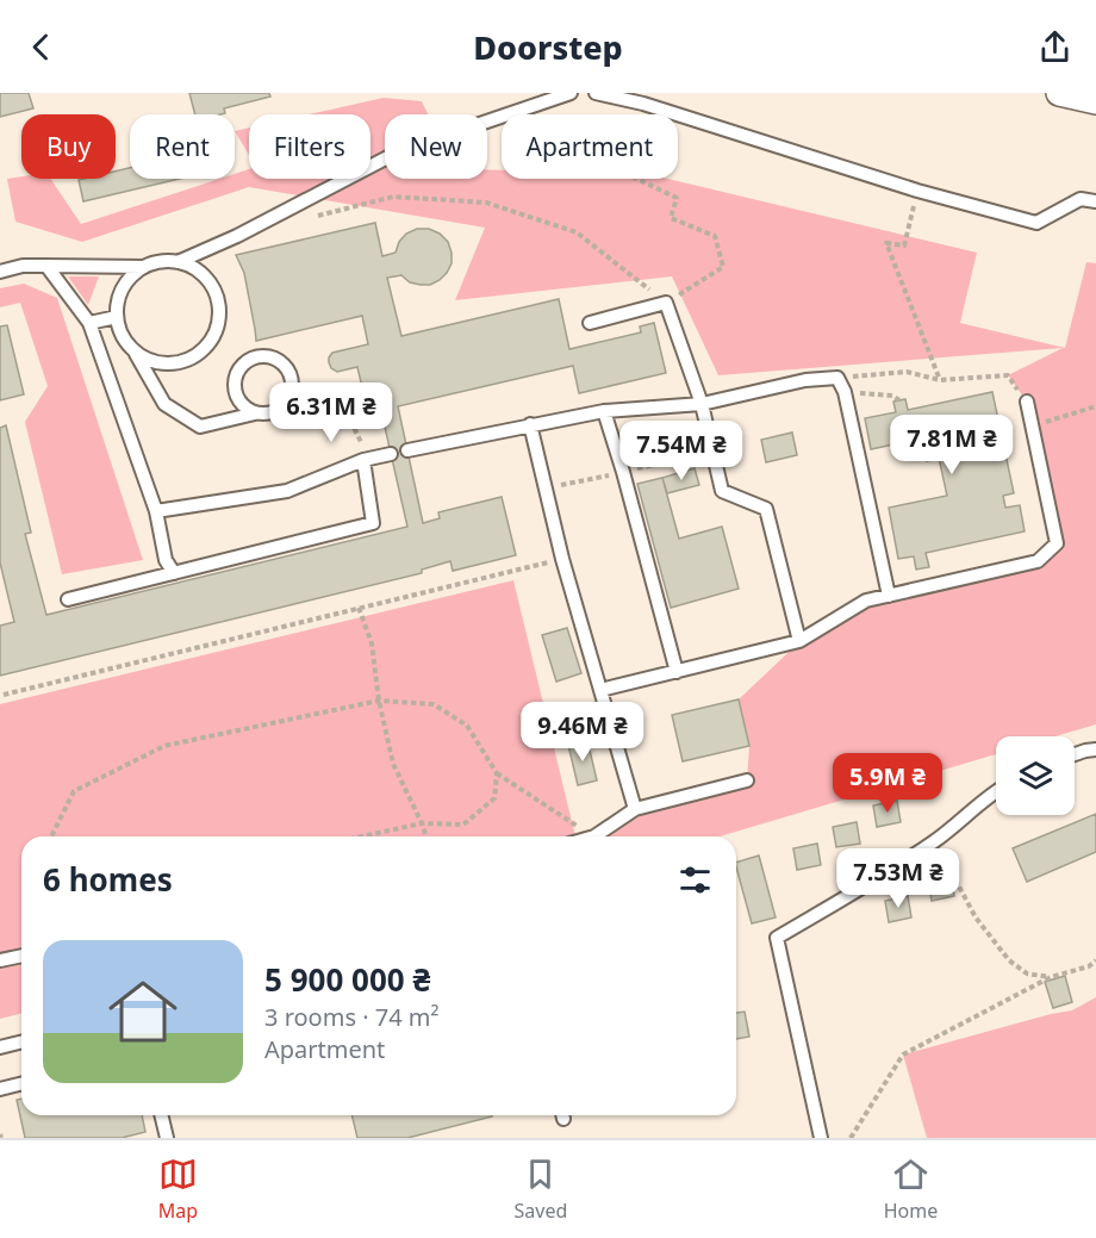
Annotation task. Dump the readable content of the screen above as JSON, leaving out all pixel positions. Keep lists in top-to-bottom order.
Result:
{
  "page": {
    "header": "Doorstep",
    "chip": [
      "Buy",
      "Rent",
      "Filters",
      "New",
      "Apartment"
    ],
    "price": [
      "6.31M ₴",
      "7.81M ₴",
      "7.54M ₴",
      "9.46M ₴",
      "5.9M ₴",
      "7.53M ₴"
    ],
    "heading": "6 homes",
    "list": [
      {
        "name": "5 900 000 ₴",
        "note": "3 rooms · 74 m² · Apartment"
      }
    ],
    "tabs": ["Map", "Saved", "Home"]
  }
}
